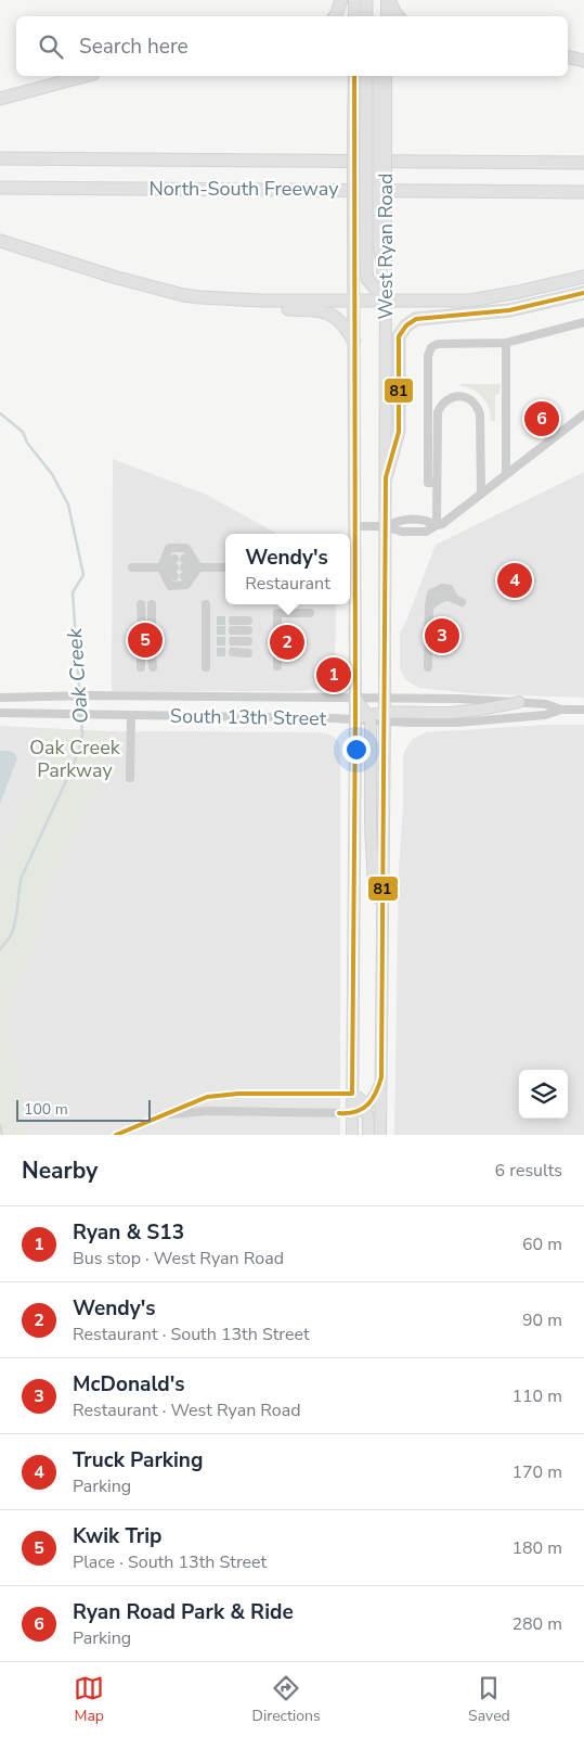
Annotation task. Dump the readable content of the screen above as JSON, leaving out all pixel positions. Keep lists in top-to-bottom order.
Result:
{
  "streets": {
    "highway": ["North-South Freeway"],
    "main road": ["West Ryan Road"],
    "street": ["South 13th Street"]
  },
  "crossings": [
    ["West Ryan Road", "South 13th Street"]
  ],
  "water": ["Oak Creek"],
  "parks": ["Oak Creek Parkway"],
  "lines": ["transit line 81"],
  "scale_bar": "100 m",
  "page": {
    "search": "Search here",
    "pins": [
      "6",
      "4",
      "3",
      "5",
      "2",
      "1"
    ],
    "popup": ["Wendy's", "Restaurant"],
    "scale": "100 m",
    "heading": ["Nearby", "6 results"],
    "list": [
      {
        "mark": "1",
        "name": "Ryan & S13",
        "note": "Bus stop · West Ryan Road",
        "value": "60 m"
      },
      {
        "mark": "2",
        "name": "Wendy's",
        "note": "Restaurant · South 13th Street",
        "value": "90 m"
      },
      {
        "mark": "3",
        "name": "McDonald's",
        "note": "Restaurant · West Ryan Road",
        "value": "110 m"
      },
      {
        "mark": "4",
        "name": "Truck Parking",
        "note": "Parking",
        "value": "170 m"
      },
      {
        "mark": "5",
        "name": "Kwik Trip",
        "note": "Place · South 13th Street",
        "value": "180 m"
      },
      {
        "mark": "6",
        "name": "Ryan Road Park & Ride",
        "note": "Parking",
        "value": "280 m"
      }
    ],
    "nav": ["Map", "Directions", "Saved"]
  }
}
